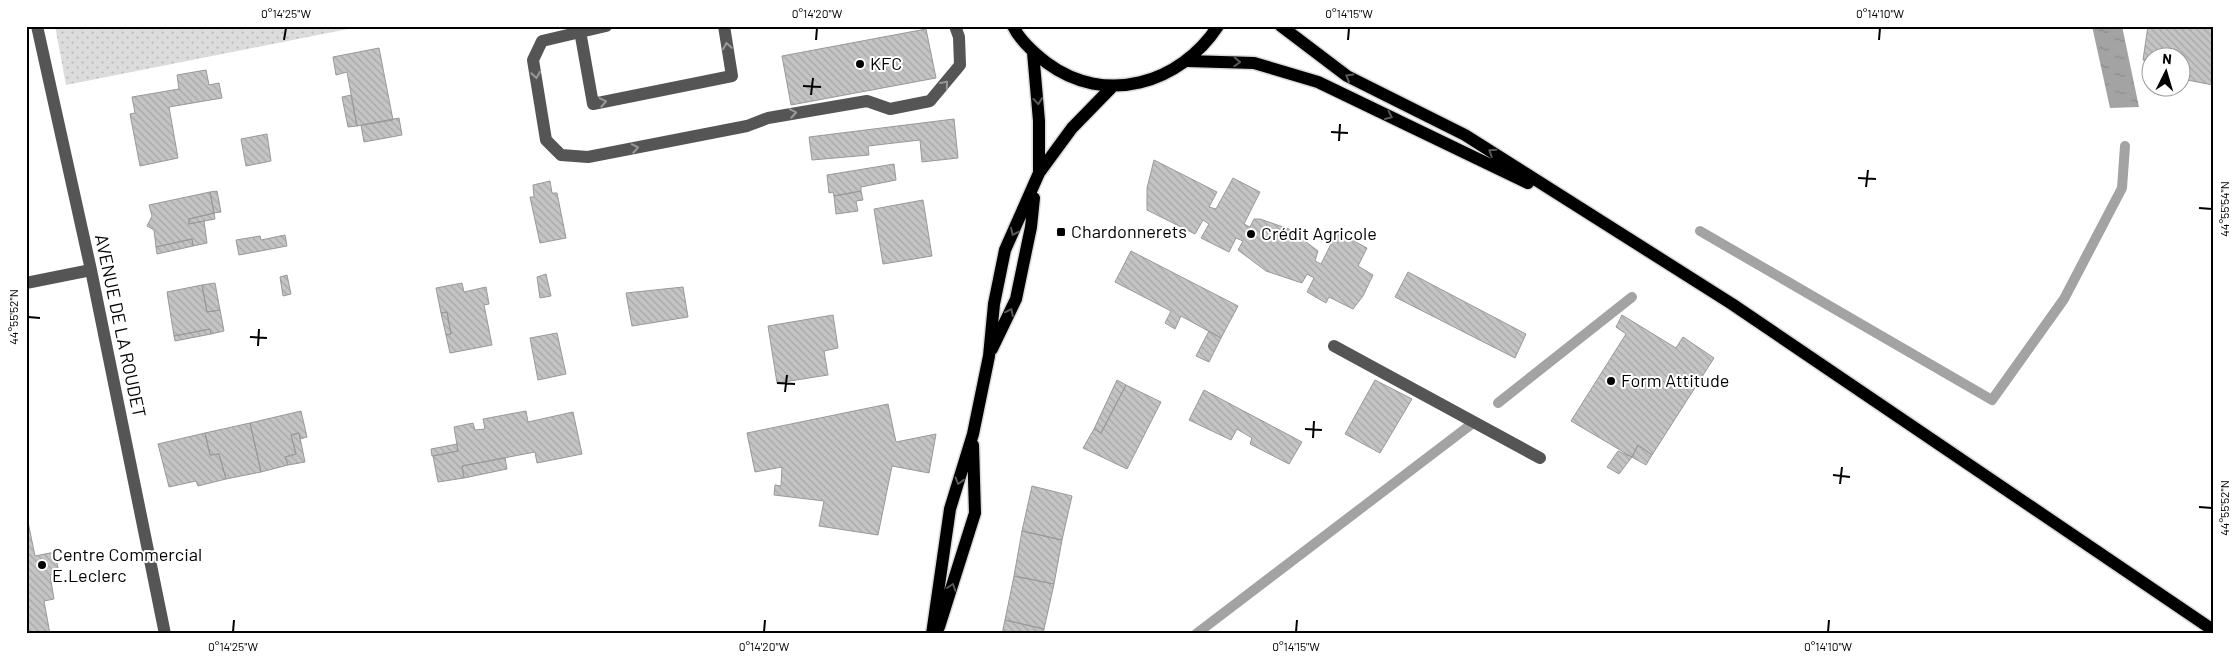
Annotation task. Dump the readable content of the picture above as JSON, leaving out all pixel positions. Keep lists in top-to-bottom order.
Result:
{
  "streets": {
    "street": ["AVENUE DE LA ROUDET"]
  },
  "places": {
    "other": [
      "KFC",
      "Crédit Agricole",
      "Form Attitude",
      "Centre Commercial E.Leclerc"
    ],
    "transit": ["Chardonnerets"]
  },
  "north": "top",
  "coordinates": [
    "0°14'25\"W",
    "0°14'20\"W",
    "0°14'15\"W",
    "0°14'10\"W",
    "44°55'54\"N",
    "44°55'52\"N"
  ]
}
